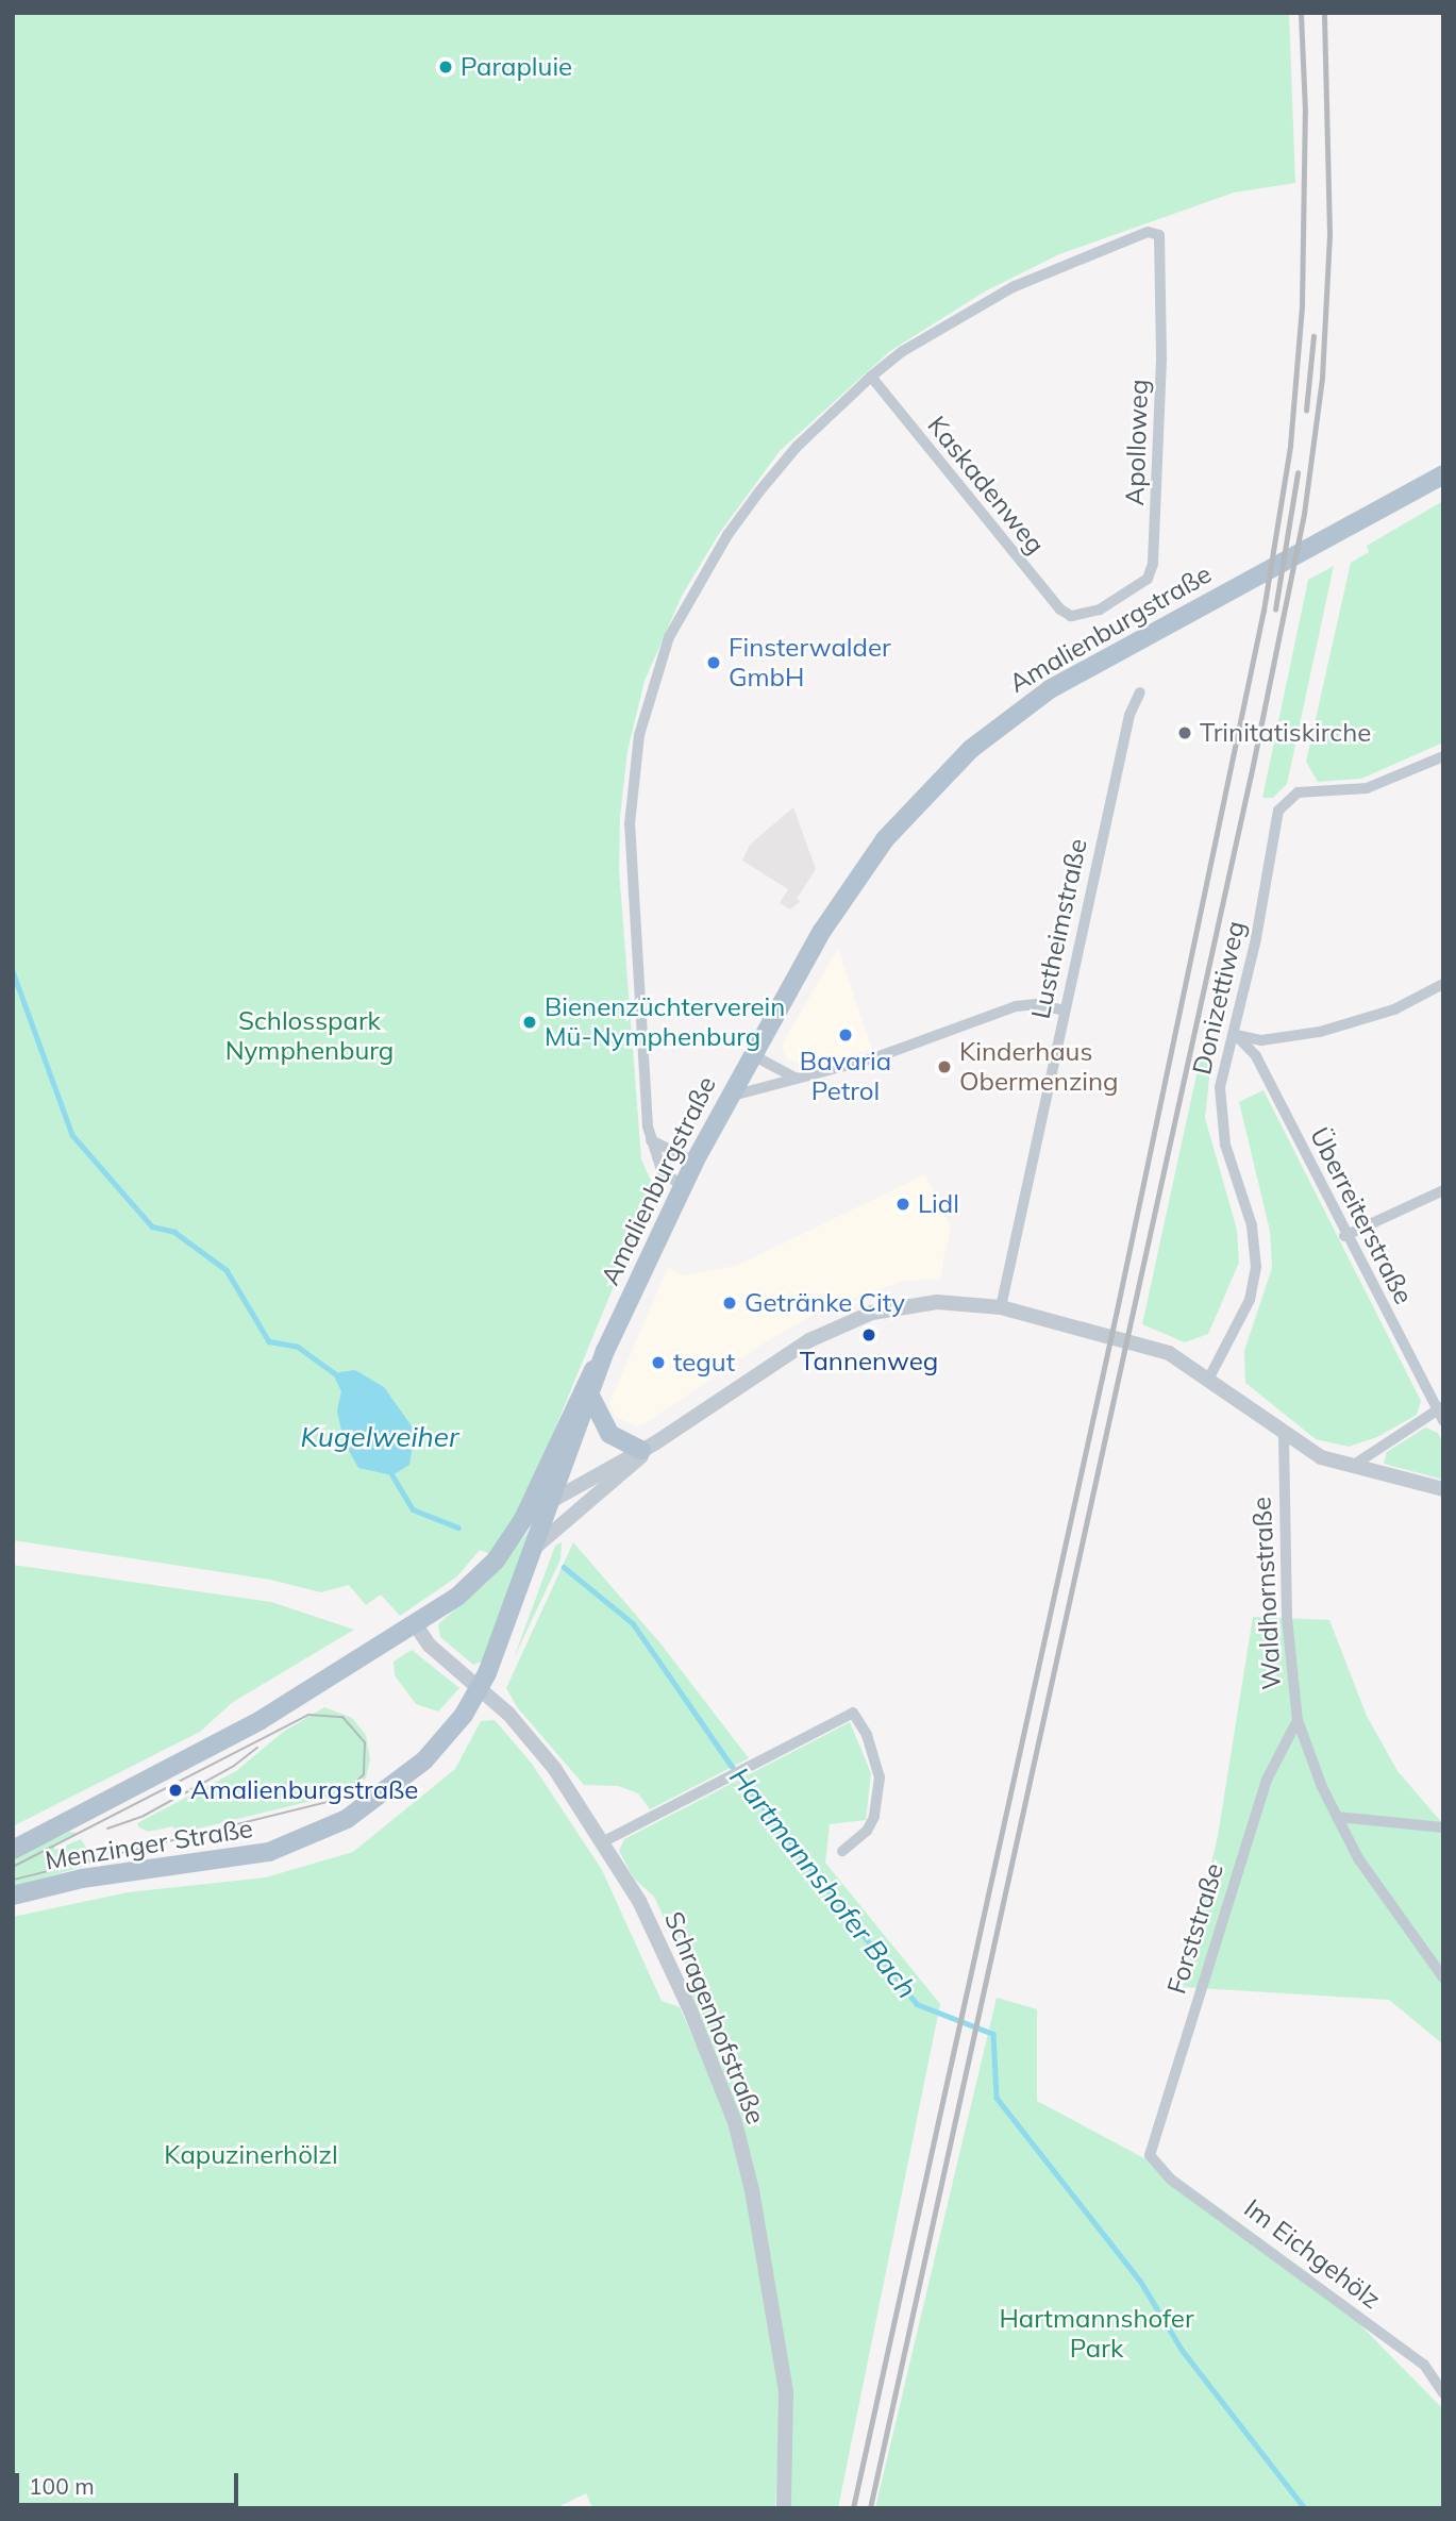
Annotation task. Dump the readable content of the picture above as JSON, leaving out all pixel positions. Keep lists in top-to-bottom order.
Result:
{
  "streets": {
    "main road": ["Amalienburgstraße", "Menzinger Straße"],
    "street": [
      "Apolloweg",
      "Kaskadenweg",
      "Lustheimstraße",
      "Donizettiweg",
      "Überreiterstraße",
      "Waldhornstraße",
      "Forststraße",
      "Schragenhofstraße",
      "Im Eichgehölz"
    ]
  },
  "crossings": [
    ["Apolloweg", "Kaskadenweg"],
    ["Amalienburgstraße", "Menzinger Straße"],
    ["Lustheimstraße", "Menzinger Straße"],
    ["Donizettiweg", "Überreiterstraße"],
    ["Donizettiweg", "Menzinger Straße"],
    ["Waldhornstraße", "Menzinger Straße"],
    ["Waldhornstraße", "Forststraße"],
    ["Menzinger Straße", "Schragenhofstraße"],
    ["Forststraße", "Im Eichgehölz"]
  ],
  "water": ["Kugelweiher", "Hartmannshofer Bach"],
  "parks": ["Schlosspark Nymphenburg", "Kapuzinerhölzl", "Hartmannshofer Park"],
  "places": [
    "Parapluie",
    "Finsterwalder GmbH",
    "Trinitatiskirche",
    "Bienenzüchterverein Mü-Nymphenburg",
    "Bavaria Petrol",
    "Kinderhaus Obermenzing",
    "Lidl",
    "Getränke City",
    "Tannenweg",
    "tegut",
    "Amalienburgstraße"
  ],
  "scale_bar": "100 m"
}
